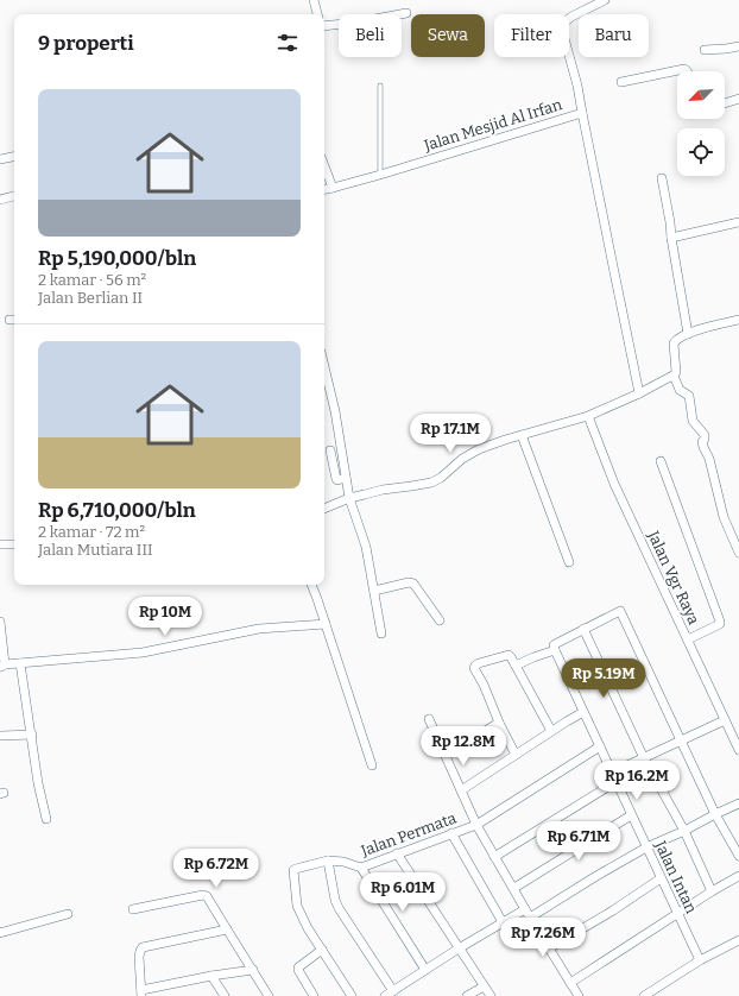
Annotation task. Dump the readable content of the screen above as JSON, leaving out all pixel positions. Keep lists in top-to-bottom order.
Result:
{
  "streets": {
    "street": [
      "Jalan Mesjid Al Irfan",
      "Jalan Vgr Raya",
      "Jalan Permata",
      "Jalan Intan"
    ]
  },
  "crossings": [
    ["Jalan Permata", "Jalan Intan"]
  ],
  "north": "bottom left",
  "page": {
    "chip": [
      "Beli",
      "Sewa",
      "Filter",
      "Baru"
    ],
    "heading": "9 properti",
    "list": [
      {
        "name": "Rp 5,190,000/bln",
        "note": "2 kamar · 56 m² · Jalan Berlian II"
      },
      {
        "name": "Rp 6,710,000/bln",
        "note": "2 kamar · 72 m² · Jalan Mutiara III"
      }
    ],
    "price": [
      "Rp 17.1M",
      "Rp 10M",
      "Rp 5.19M",
      "Rp 12.8M",
      "Rp 16.2M",
      "Rp 6.71M",
      "Rp 6.72M",
      "Rp 6.01M",
      "Rp 7.26M"
    ]
  }
}
